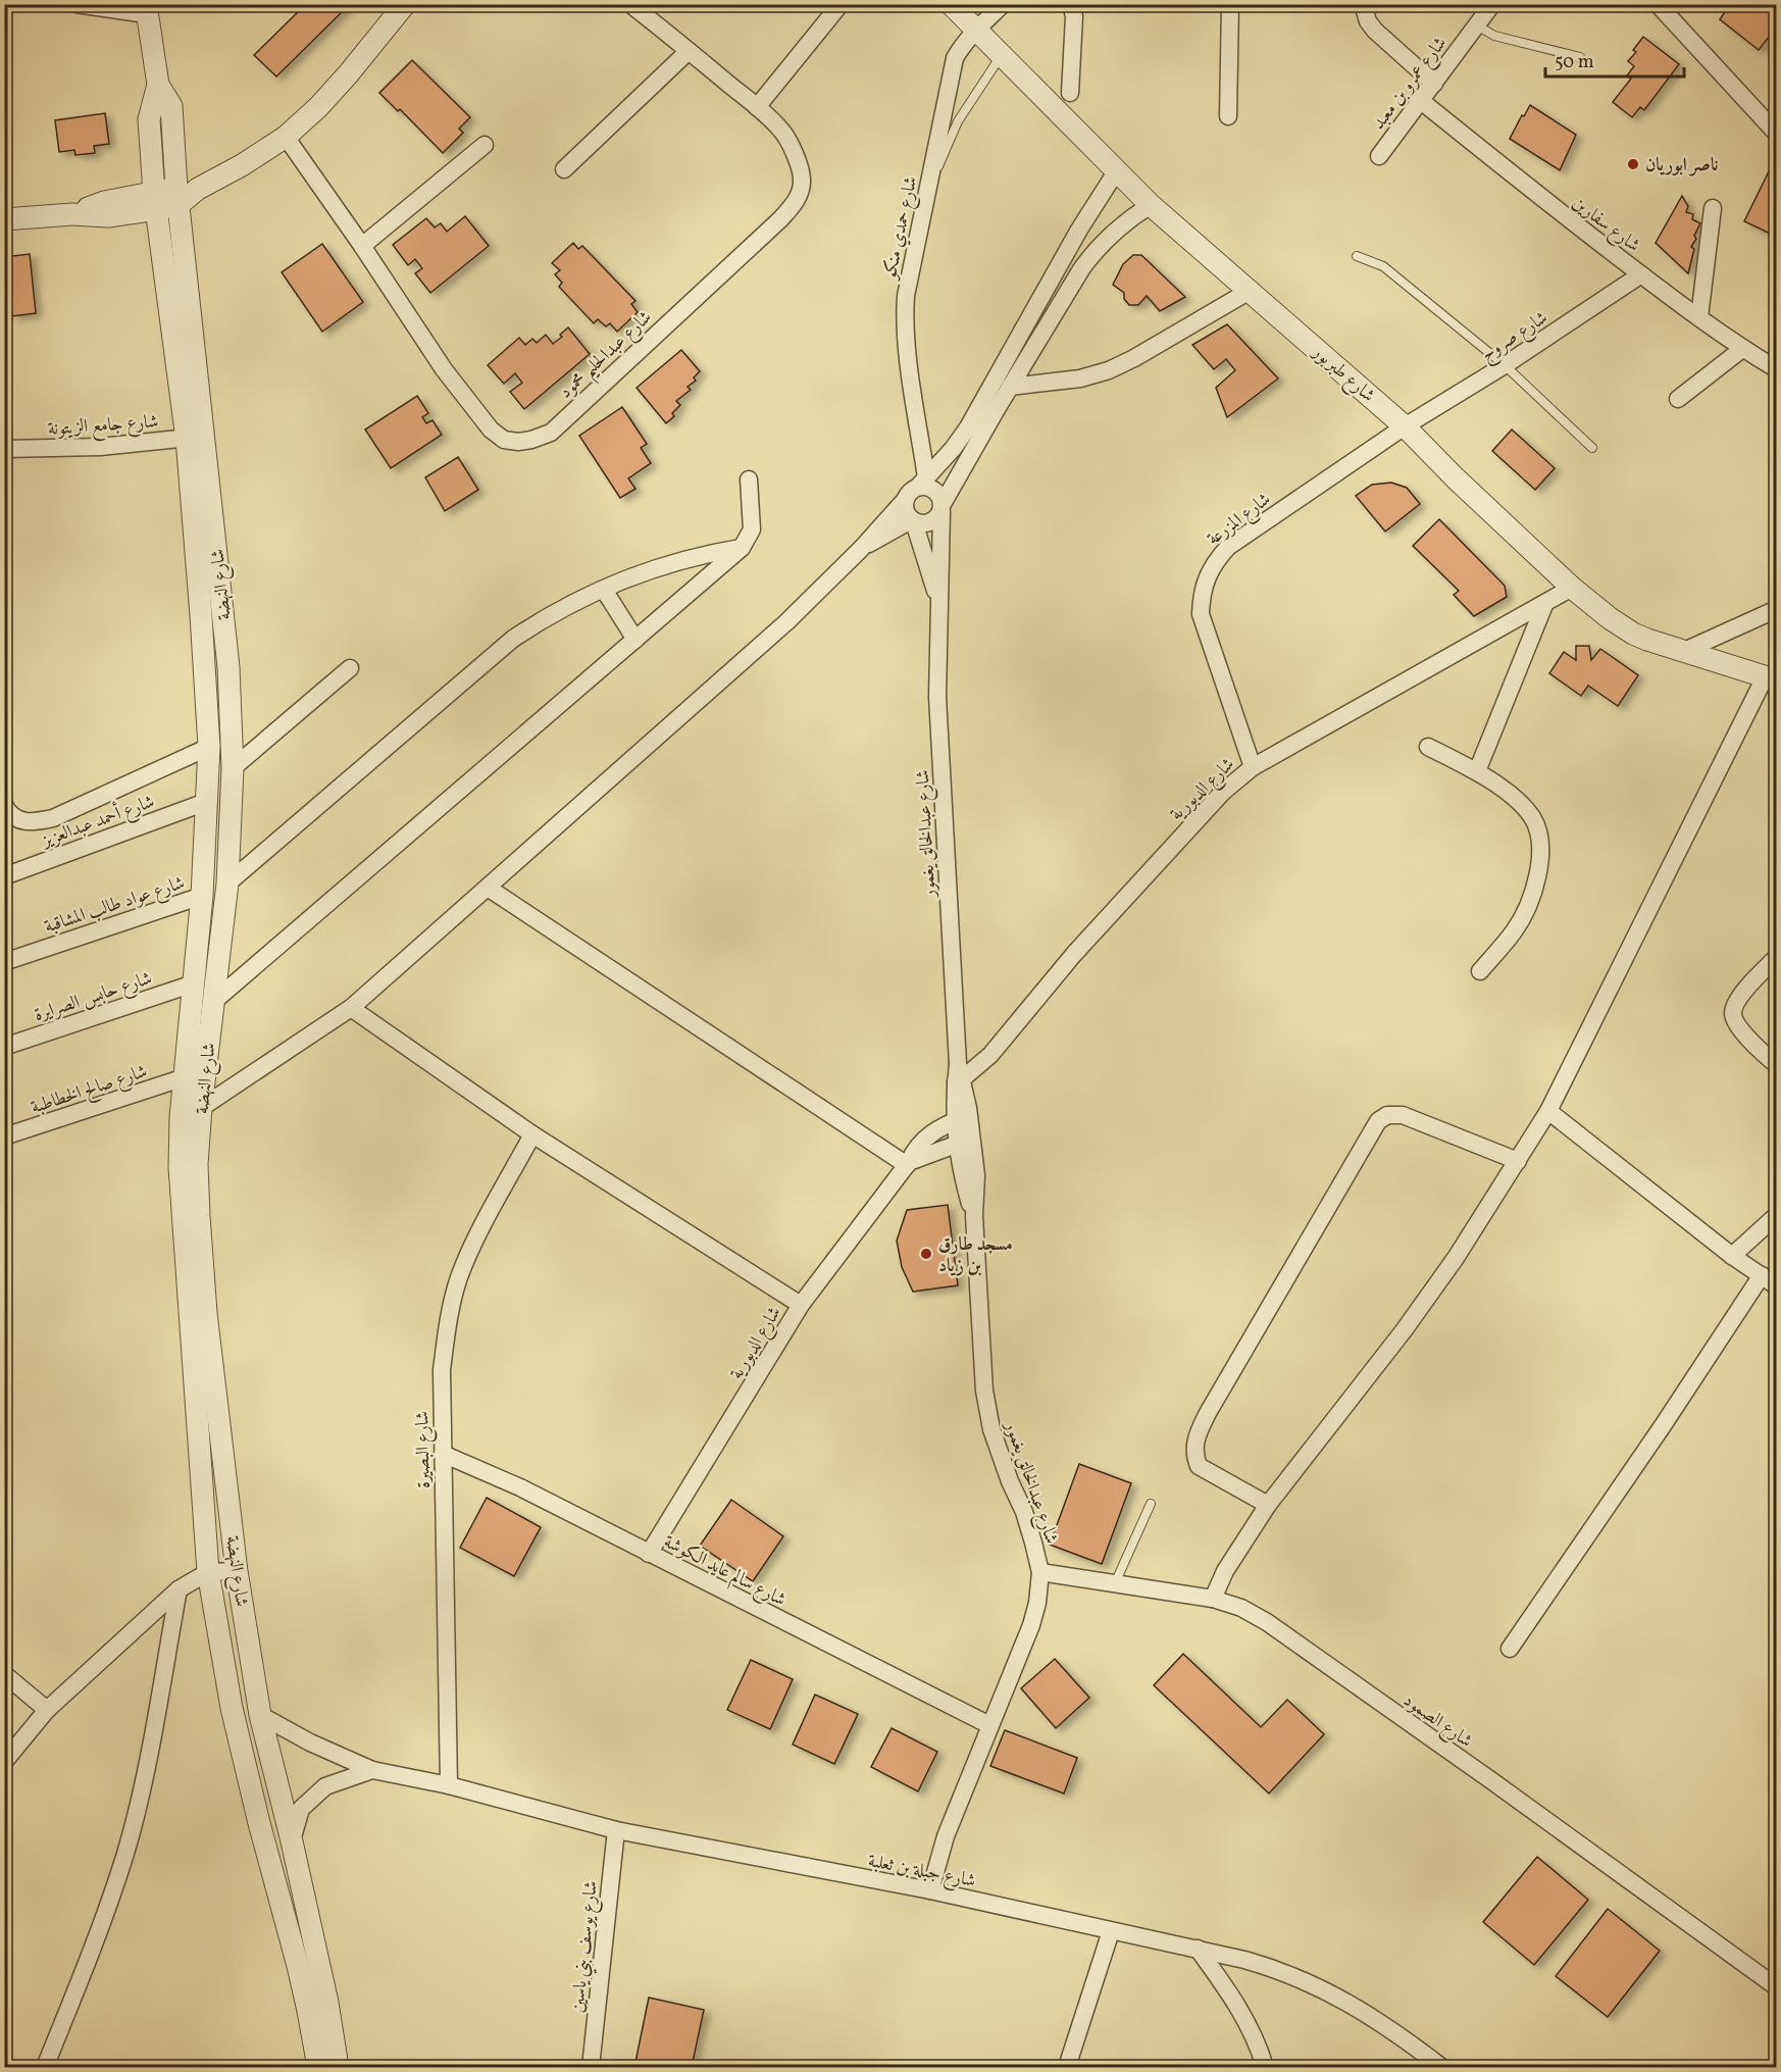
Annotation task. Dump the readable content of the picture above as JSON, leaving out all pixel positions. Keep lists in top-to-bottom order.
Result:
{
  "streets": {
    "street": [
      "شارع عمرو بن معبد",
      "شارع سفارين",
      "شارع حمدي منكو",
      "شارع صروح",
      "شارع عبدالحليم محمود",
      "شارع طبربور",
      "شارع جامع الزيتونة",
      "شارع المزرعة",
      "شارع النهضة",
      "شارع الدبورية",
      "شارع أحمد عبدالعزيز",
      "شارع عبدالخالق يغمور",
      "شارع عواد طالب المشاقبة",
      "شارع حابس الصرايرة",
      "شارع صالح الخطاطبة",
      "شارع البصيرة",
      "شارع سالم عايد الكوشة",
      "شارع الصمود",
      "شارع جبلة بن ثعلبة",
      "شارع يوسف بني ياسين"
    ]
  },
  "crossings": [
    ["شارع عمرو بن معبد", "شارع سفارين"],
    ["شارع سفارين", "شارع صروح"],
    ["شارع حمدي منكو", "شارع طبربور"],
    ["شارع حمدي منكو", "شارع عبدالخالق يغمور"],
    ["شارع صروح", "شارع طبربور"],
    ["شارع صروح", "شارع المزرعة"],
    ["شارع طبربور", "شارع المزرعة"],
    ["شارع طبربور", "شارع الدبورية"],
    ["شارع جامع الزيتونة", "شارع النهضة"],
    ["شارع المزرعة", "شارع الدبورية"],
    ["شارع النهضة", "شارع أحمد عبدالعزيز"],
    ["شارع النهضة", "شارع عواد طالب المشاقبة"],
    ["شارع النهضة", "شارع حابس الصرايرة"],
    ["شارع النهضة", "شارع صالح الخطاطبة"],
    ["شارع النهضة", "شارع جبلة بن ثعلبة"],
    ["شارع الدبورية", "شارع عبدالخالق يغمور"],
    ["شارع الدبورية", "شارع سالم عايد الكوشة"],
    ["شارع عبدالخالق يغمور", "شارع سالم عايد الكوشة"],
    ["شارع عبدالخالق يغمور", "شارع الصمود"],
    ["شارع عبدالخالق يغمور", "شارع جبلة بن ثعلبة"],
    ["شارع البصيرة", "شارع سالم عايد الكوشة"],
    ["شارع البصيرة", "شارع جبلة بن ثعلبة"],
    ["شارع جبلة بن ثعلبة", "شارع يوسف بني ياسين"]
  ],
  "places": ["ناصر ابوريان", "مسجد طارق بن زياد"],
  "scale_bar": "50 m"
}
